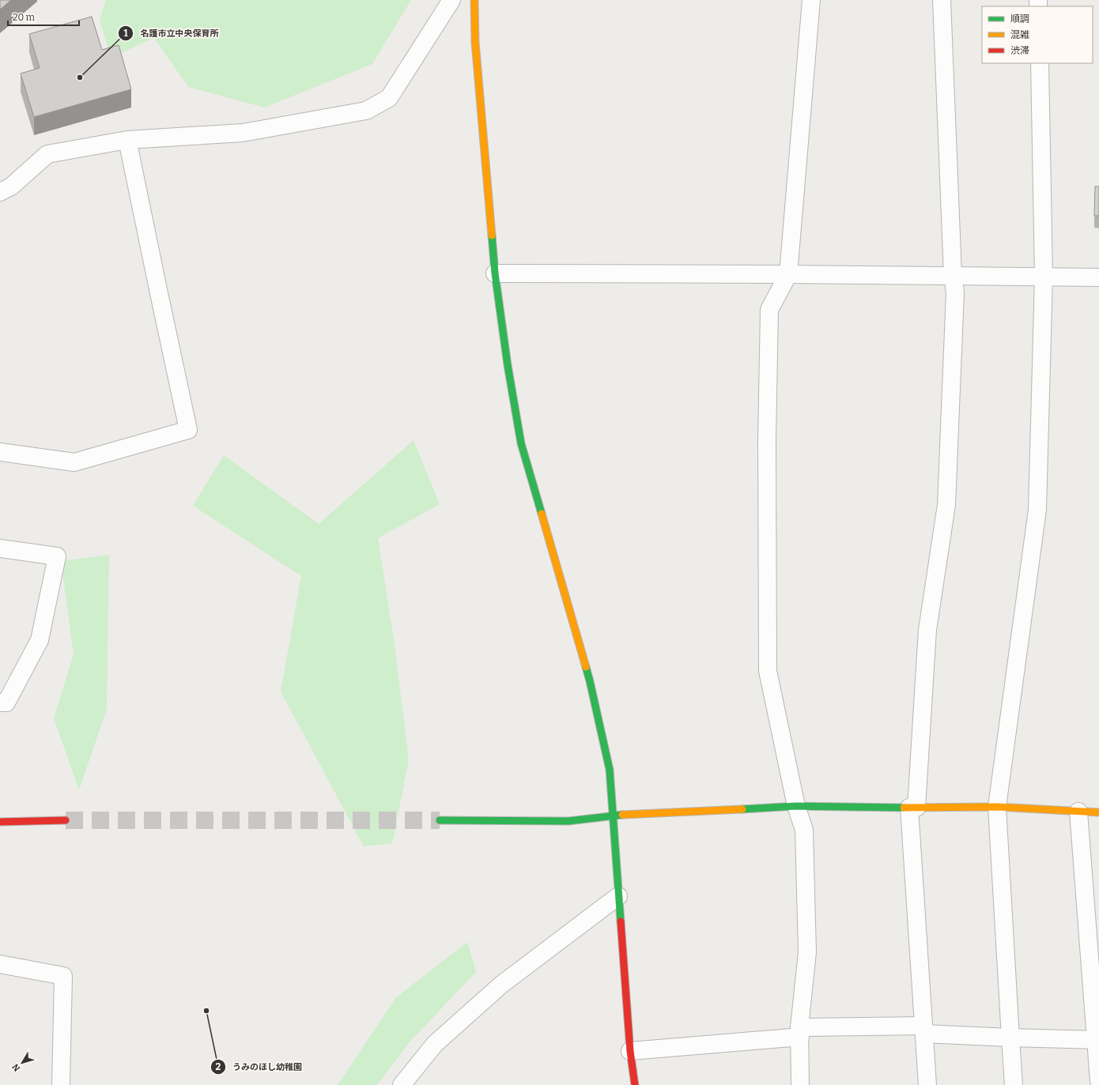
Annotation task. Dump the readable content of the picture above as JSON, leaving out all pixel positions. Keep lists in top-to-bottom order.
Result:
{
  "places": ["名護市立中央保育所", "うみのほし幼稚園"],
  "legend": ["順調", "混雑", "渋滞"],
  "scale_bar": "20 m",
  "north": "bottom left"
}
